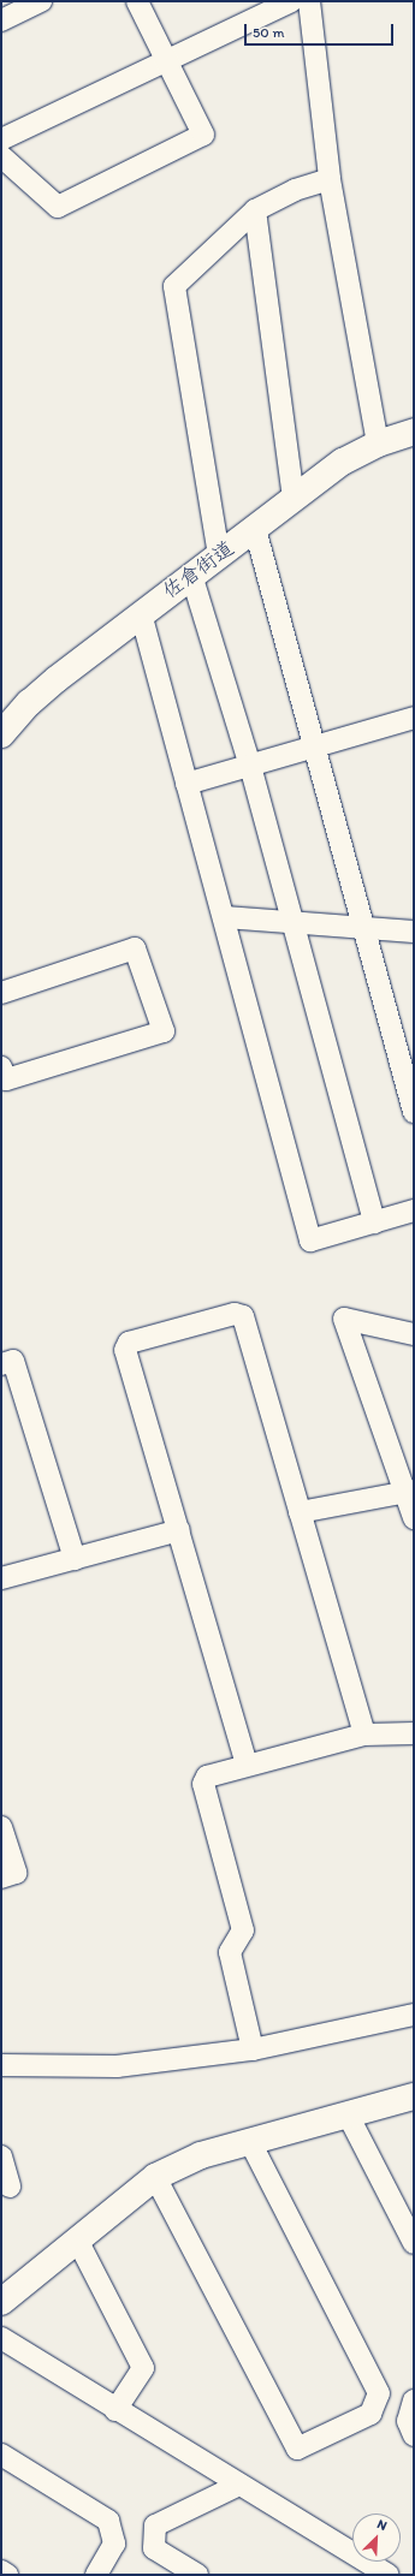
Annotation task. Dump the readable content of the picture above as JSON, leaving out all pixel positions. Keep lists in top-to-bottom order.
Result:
{
  "streets": {
    "main road": ["佐倉街道"]
  },
  "scale_bar": "50 m",
  "north": "top right"
}
